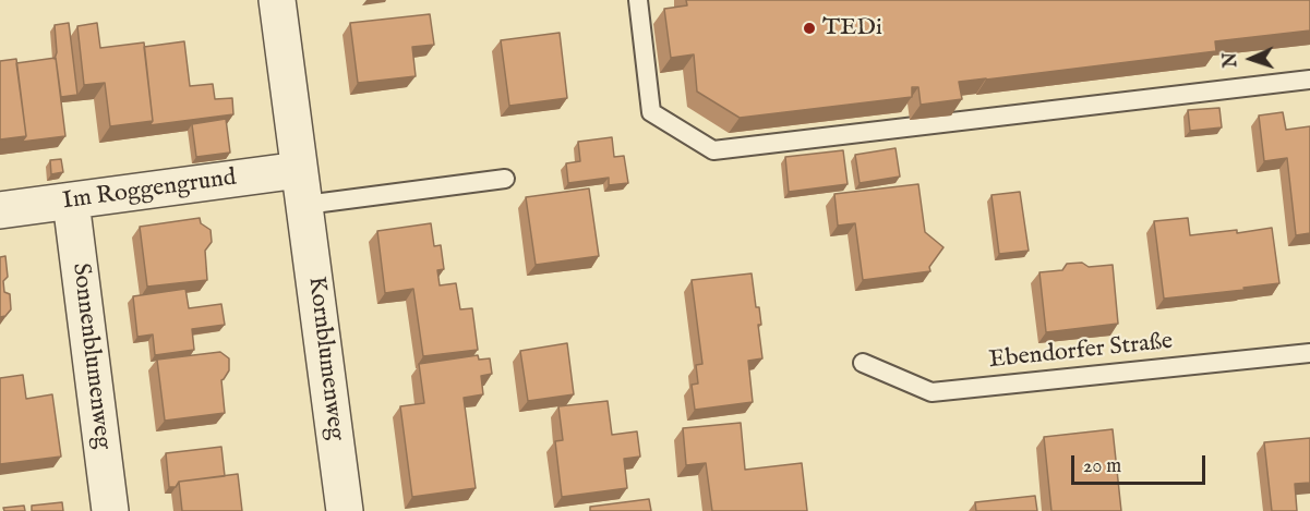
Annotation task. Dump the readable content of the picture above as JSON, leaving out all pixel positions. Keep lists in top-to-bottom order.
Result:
{
  "streets": {
    "street": ["Im Roggengrund", "Sonnenblumenweg", "Kornblumenweg"],
    "lane": ["Ebendorfer Straße"]
  },
  "crossings": [
    ["Im Roggengrund", "Sonnenblumenweg"],
    ["Im Roggengrund", "Kornblumenweg"]
  ],
  "places": ["TEDi"],
  "scale_bar": "20 m",
  "north": "left"
}
